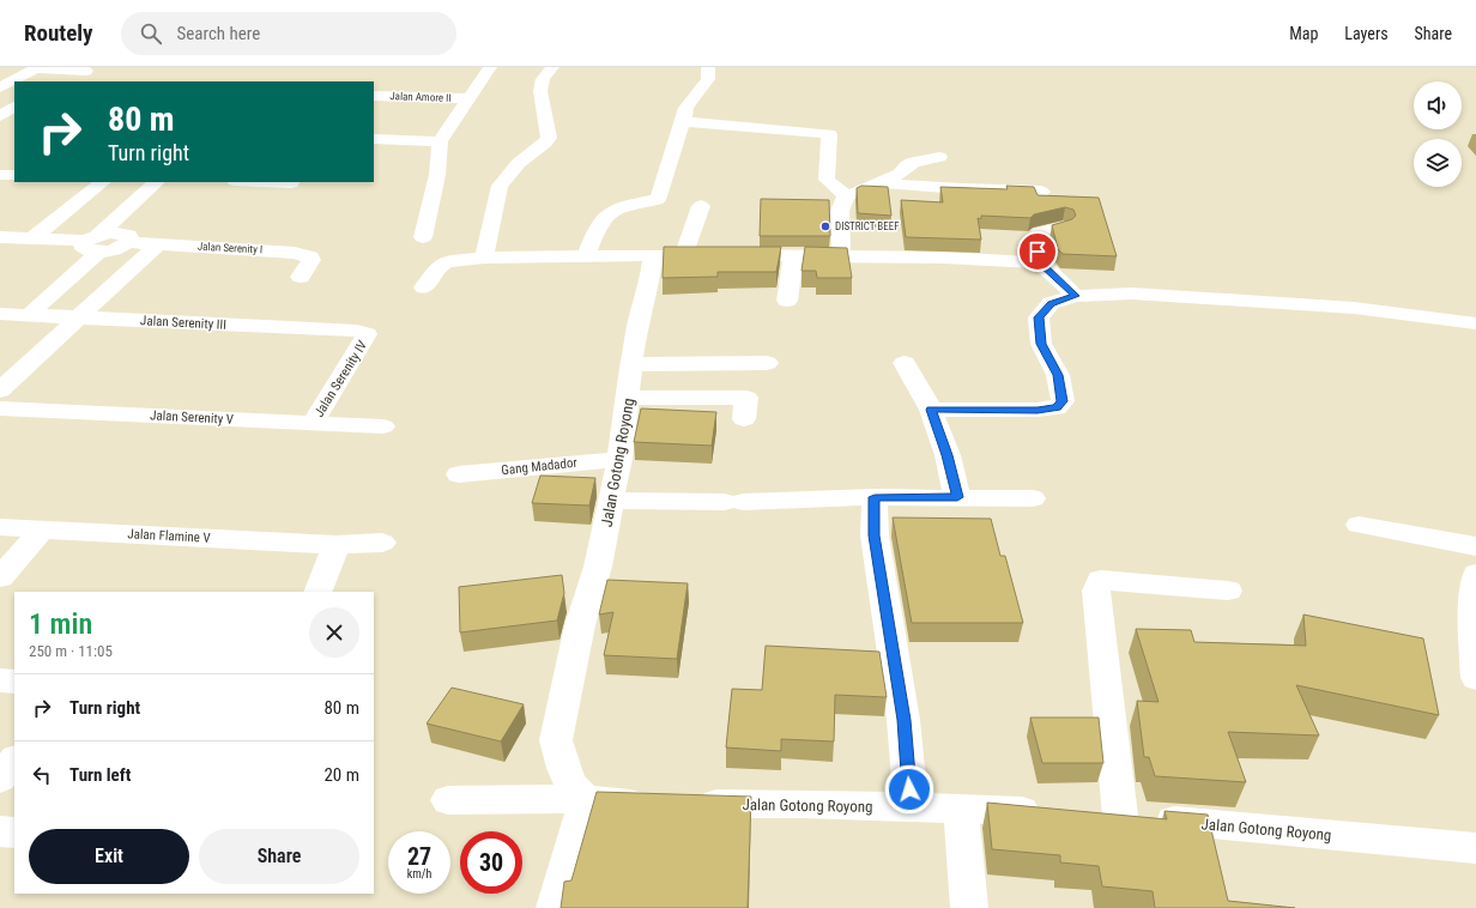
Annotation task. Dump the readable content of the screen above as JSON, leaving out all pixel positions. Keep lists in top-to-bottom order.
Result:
{
  "streets": {
    "street": [
      "Jalan Amore II",
      "Jalan Serenity I",
      "Jalan Serenity III",
      "Jalan Serenity IV",
      "Jalan Serenity V",
      "Jalan Gotong Royong",
      "Gang Madador",
      "Jalan Flamine V"
    ]
  },
  "crossings": [
    ["Jalan Serenity III", "Jalan Serenity IV"],
    ["Jalan Serenity IV", "Jalan Serenity V"],
    ["Jalan Gotong Royong", "Gang Madador"]
  ],
  "places": ["DISTRICT BEEF"],
  "page": {
    "header": "Routely",
    "search": "Search here",
    "nav": ["Map", "Layers", "Share"],
    "turn": ["80 m", "Turn right"],
    "heading": ["1 min", "250 m · 11:05"],
    "list": [
      {
        "name": "Turn right",
        "value": "80 m"
      },
      {
        "name": "Turn left",
        "value": "20 m"
      }
    ],
    "buttons": ["Exit", "Share"],
    "speed": "27 km/h",
    "limit": "30"
  }
}
